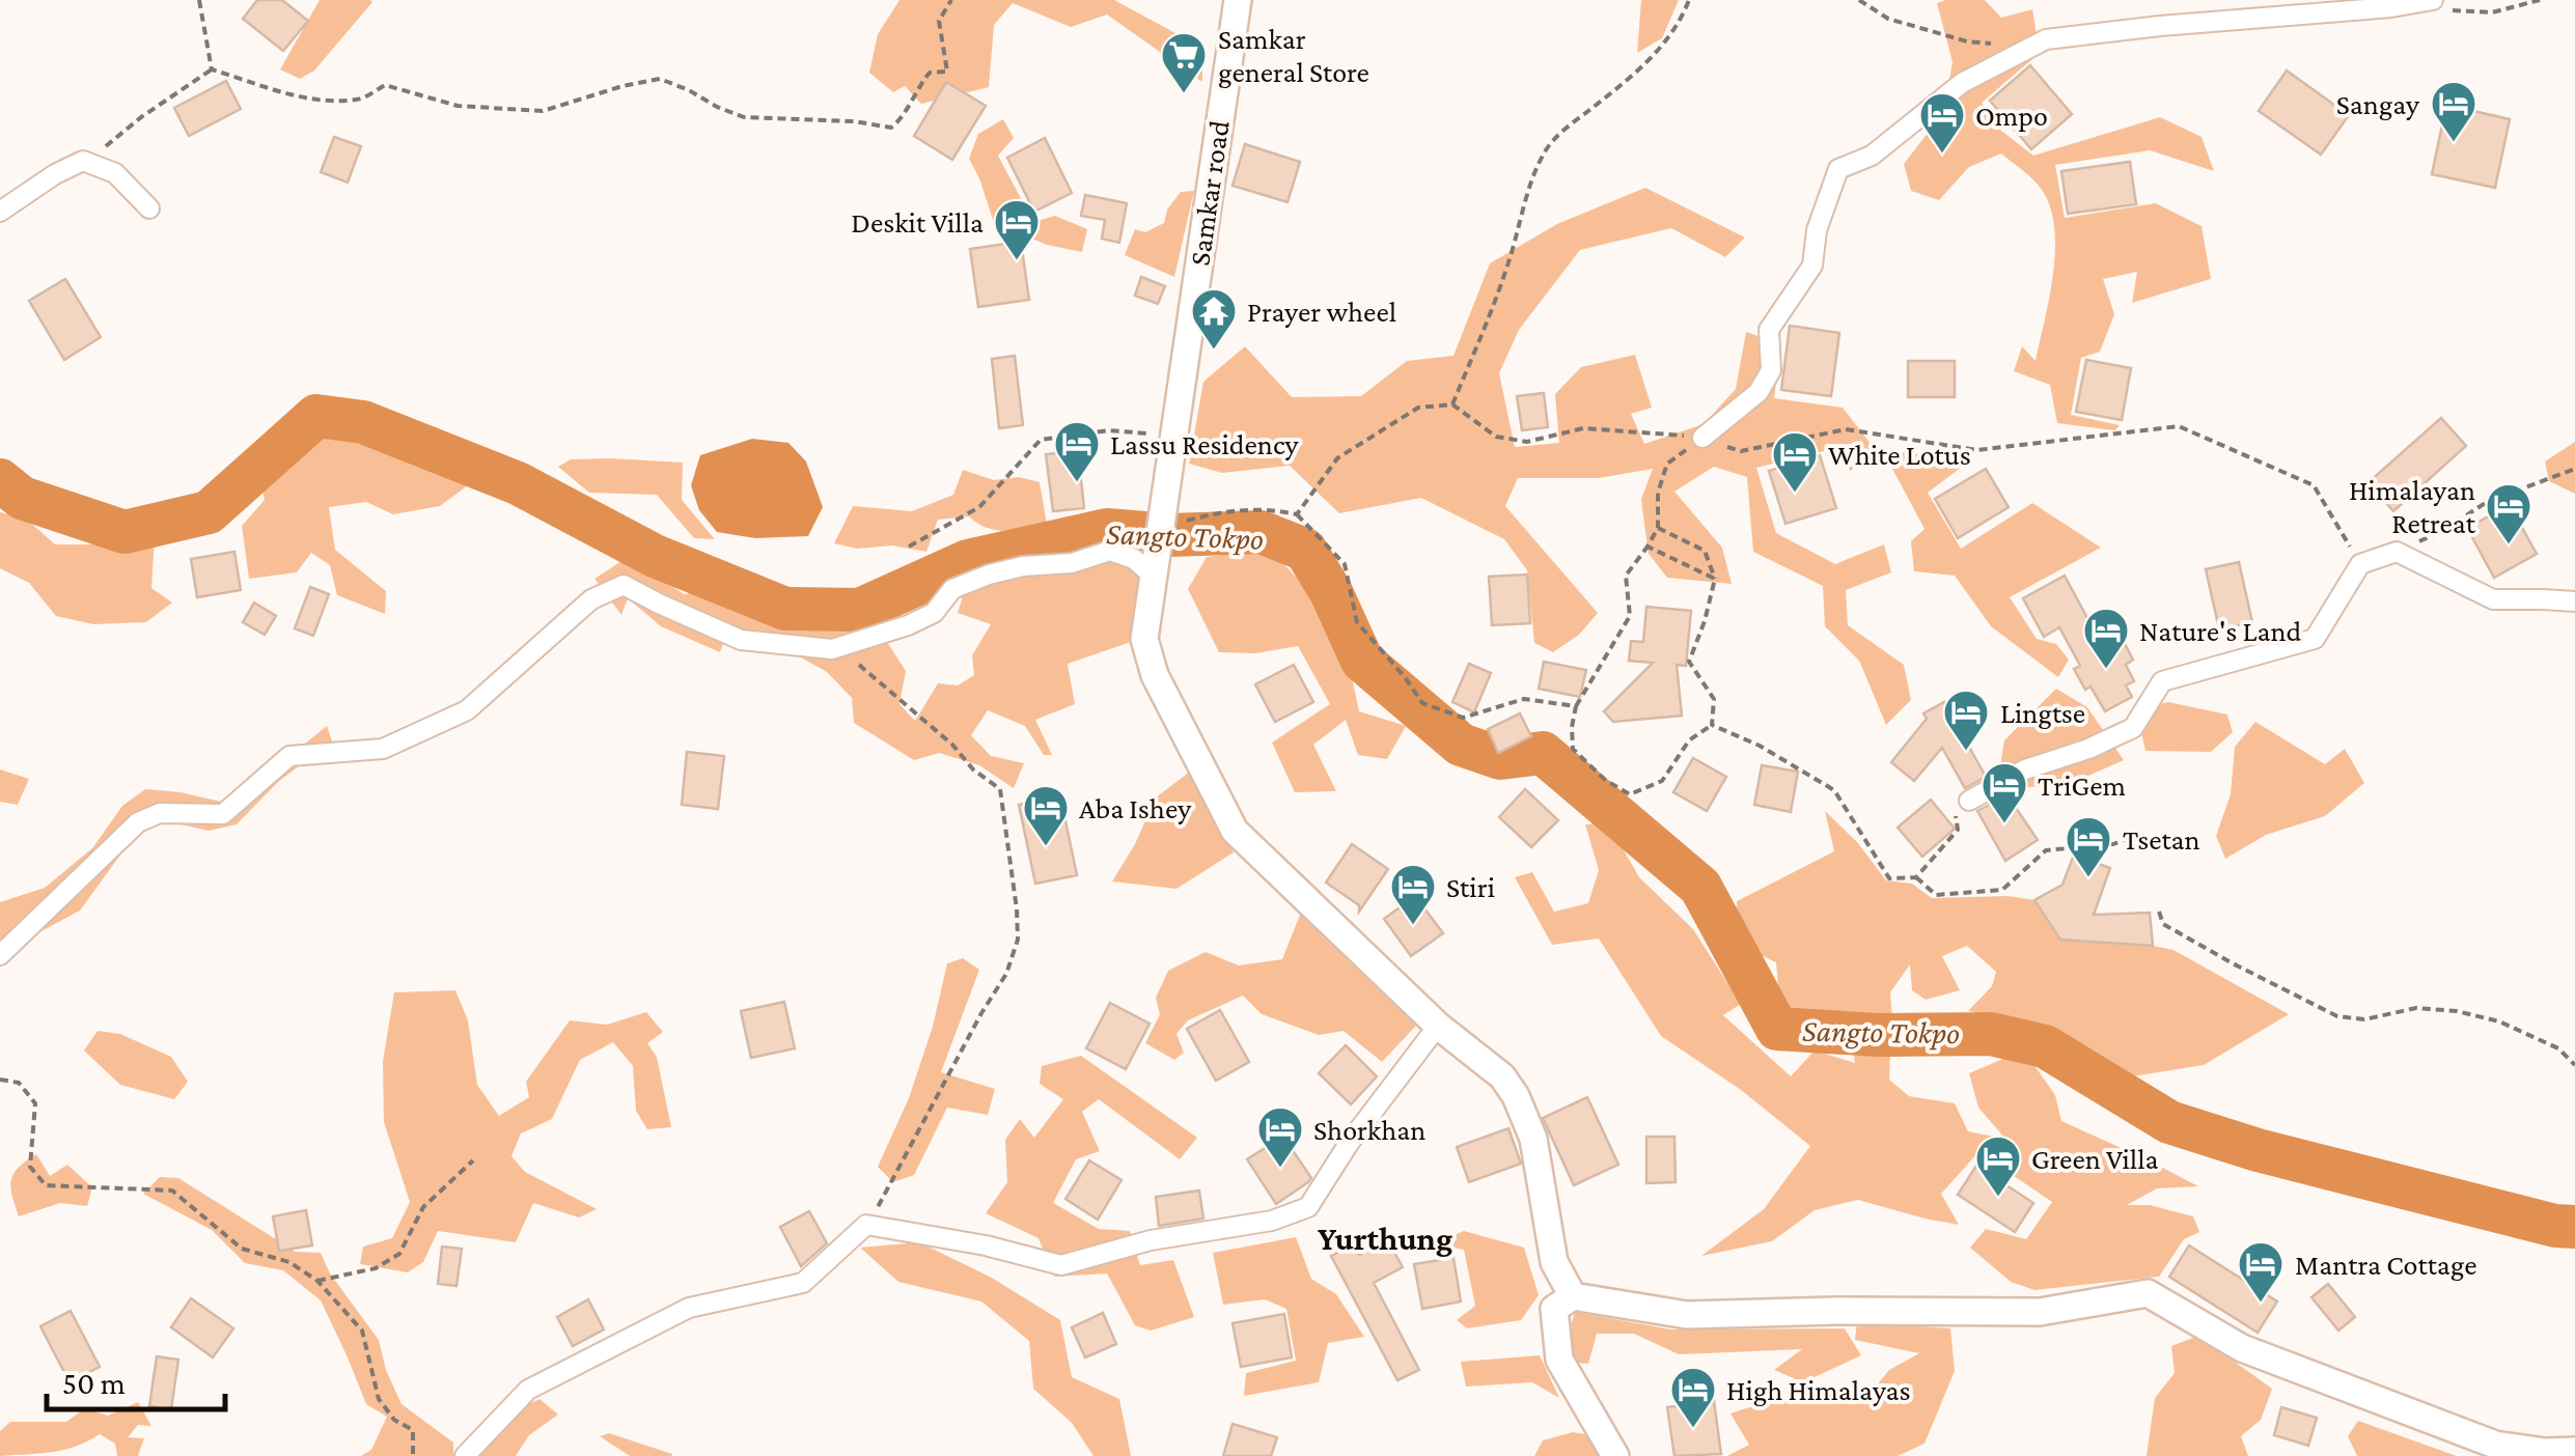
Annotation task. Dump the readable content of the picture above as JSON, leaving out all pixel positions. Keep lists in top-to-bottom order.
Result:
{
  "streets": {
    "street": ["Samkar road"]
  },
  "districts": ["Yurthung"],
  "water": ["Sangto Tokpo"],
  "places": {
    "supermarket": ["Samkar general Store"],
    "hotel": [
      "Sangay",
      "Ompo",
      "Deskit Villa",
      "Lassu Residency",
      "White Lotus",
      "Himalayan Retreat",
      "Nature's Land",
      "Lingtse",
      "TriGem",
      "Aba Ishey",
      "Tsetan",
      "Stiri",
      "Shorkhan",
      "Green Villa",
      "Mantra Cottage",
      "High Himalayas"
    ],
    "temple": ["Prayer wheel"]
  },
  "scale_bar": "50 m"
}
